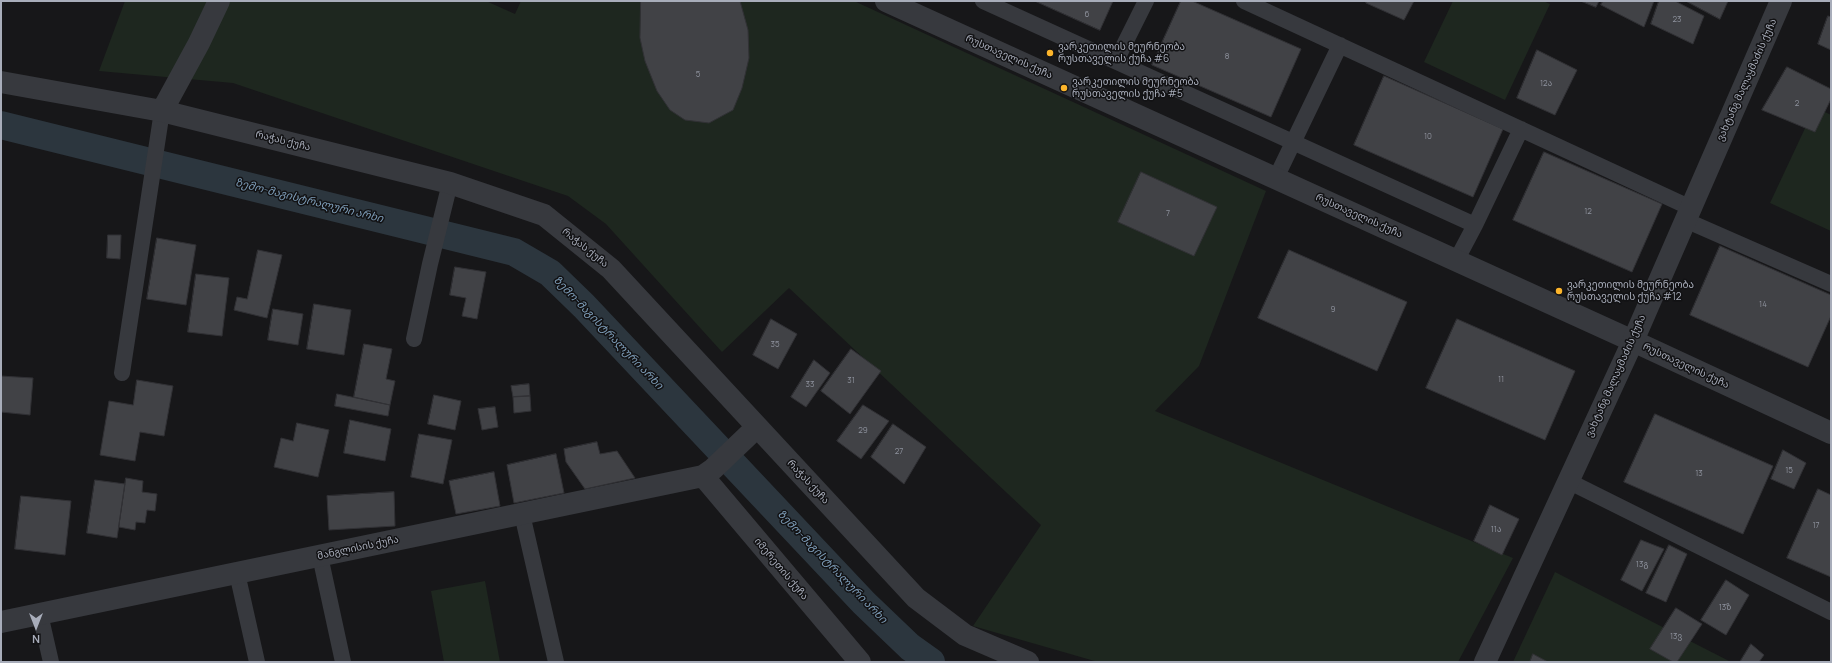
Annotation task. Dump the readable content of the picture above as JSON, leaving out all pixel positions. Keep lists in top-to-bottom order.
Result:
{
  "streets": {
    "street": [
      "რუსთაველის ქუჩა",
      "ვახტანგ მალაყმაძის ქუჩა",
      "რაჭას ქუჩა",
      "მანგლისის ქუჩა",
      "იმერეთის ქუჩა"
    ]
  },
  "crossings": [
    ["რუსთაველის ქუჩა", "ვახტანგ მალაყმაძის ქუჩა"],
    ["მანგლისის ქუჩა", "იმერეთის ქუჩა"]
  ],
  "water": ["ზემო-მაგისტრალური არხი"],
  "places": ["ვარკეთილის მეურნეობა რუსთაველის ქუჩა #6", "ვარკეთილის მეურნეობა რუსთაველის ქუჩა #5", "ვარკეთილის მეურნეობა რუსთაველის ქუჩა #12"],
  "house_numbers": [
    "6",
    "23",
    "8",
    "5",
    "12ა",
    "2",
    "10",
    "12",
    "7",
    "14",
    "9",
    "35",
    "11",
    "31",
    "33",
    "29",
    "27",
    "15",
    "13",
    "17",
    "11ა",
    "13გ",
    "13ზ",
    "13ვ"
  ],
  "north": "bottom"
}
